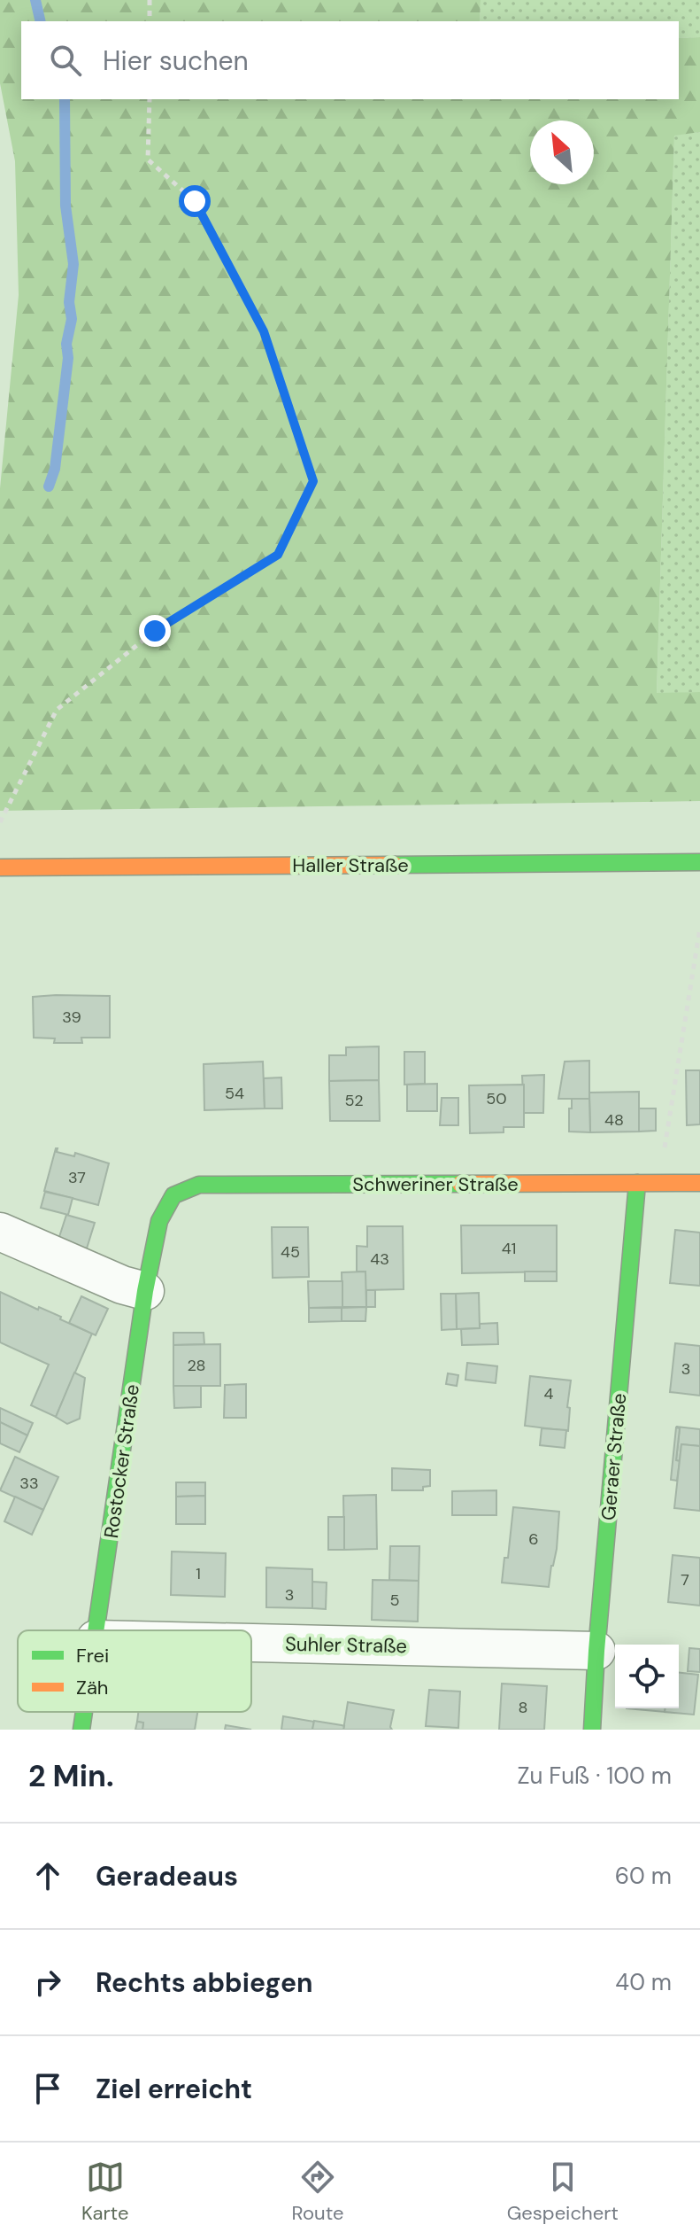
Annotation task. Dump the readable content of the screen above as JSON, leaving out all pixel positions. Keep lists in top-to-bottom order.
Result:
{
  "streets": {
    "street": [
      "Haller Straße",
      "Schweriner Straße",
      "Geraer Straße",
      "Rostocker Straße",
      "Suhler Straße"
    ]
  },
  "crossings": [
    ["Schweriner Straße", "Geraer Straße"],
    ["Schweriner Straße", "Rostocker Straße"],
    ["Geraer Straße", "Suhler Straße"]
  ],
  "house_numbers": [
    "39",
    "54",
    "50",
    "52",
    "48",
    "37",
    "41",
    "45",
    "43",
    "28",
    "3",
    "4",
    "33",
    "6",
    "1",
    "7",
    "3",
    "5",
    "8"
  ],
  "legend": ["Frei", "Zäh"],
  "north": "top left",
  "page": {
    "search": "Hier suchen",
    "heading": ["2 Min.", "Zu Fuß · 100 m"],
    "list": [
      ["Geradeaus", "60 m"],
      ["Rechts abbiegen", "40 m"],
      "Ziel erreicht"
    ],
    "nav": ["Karte", "Route", "Gespeichert"]
  }
}
